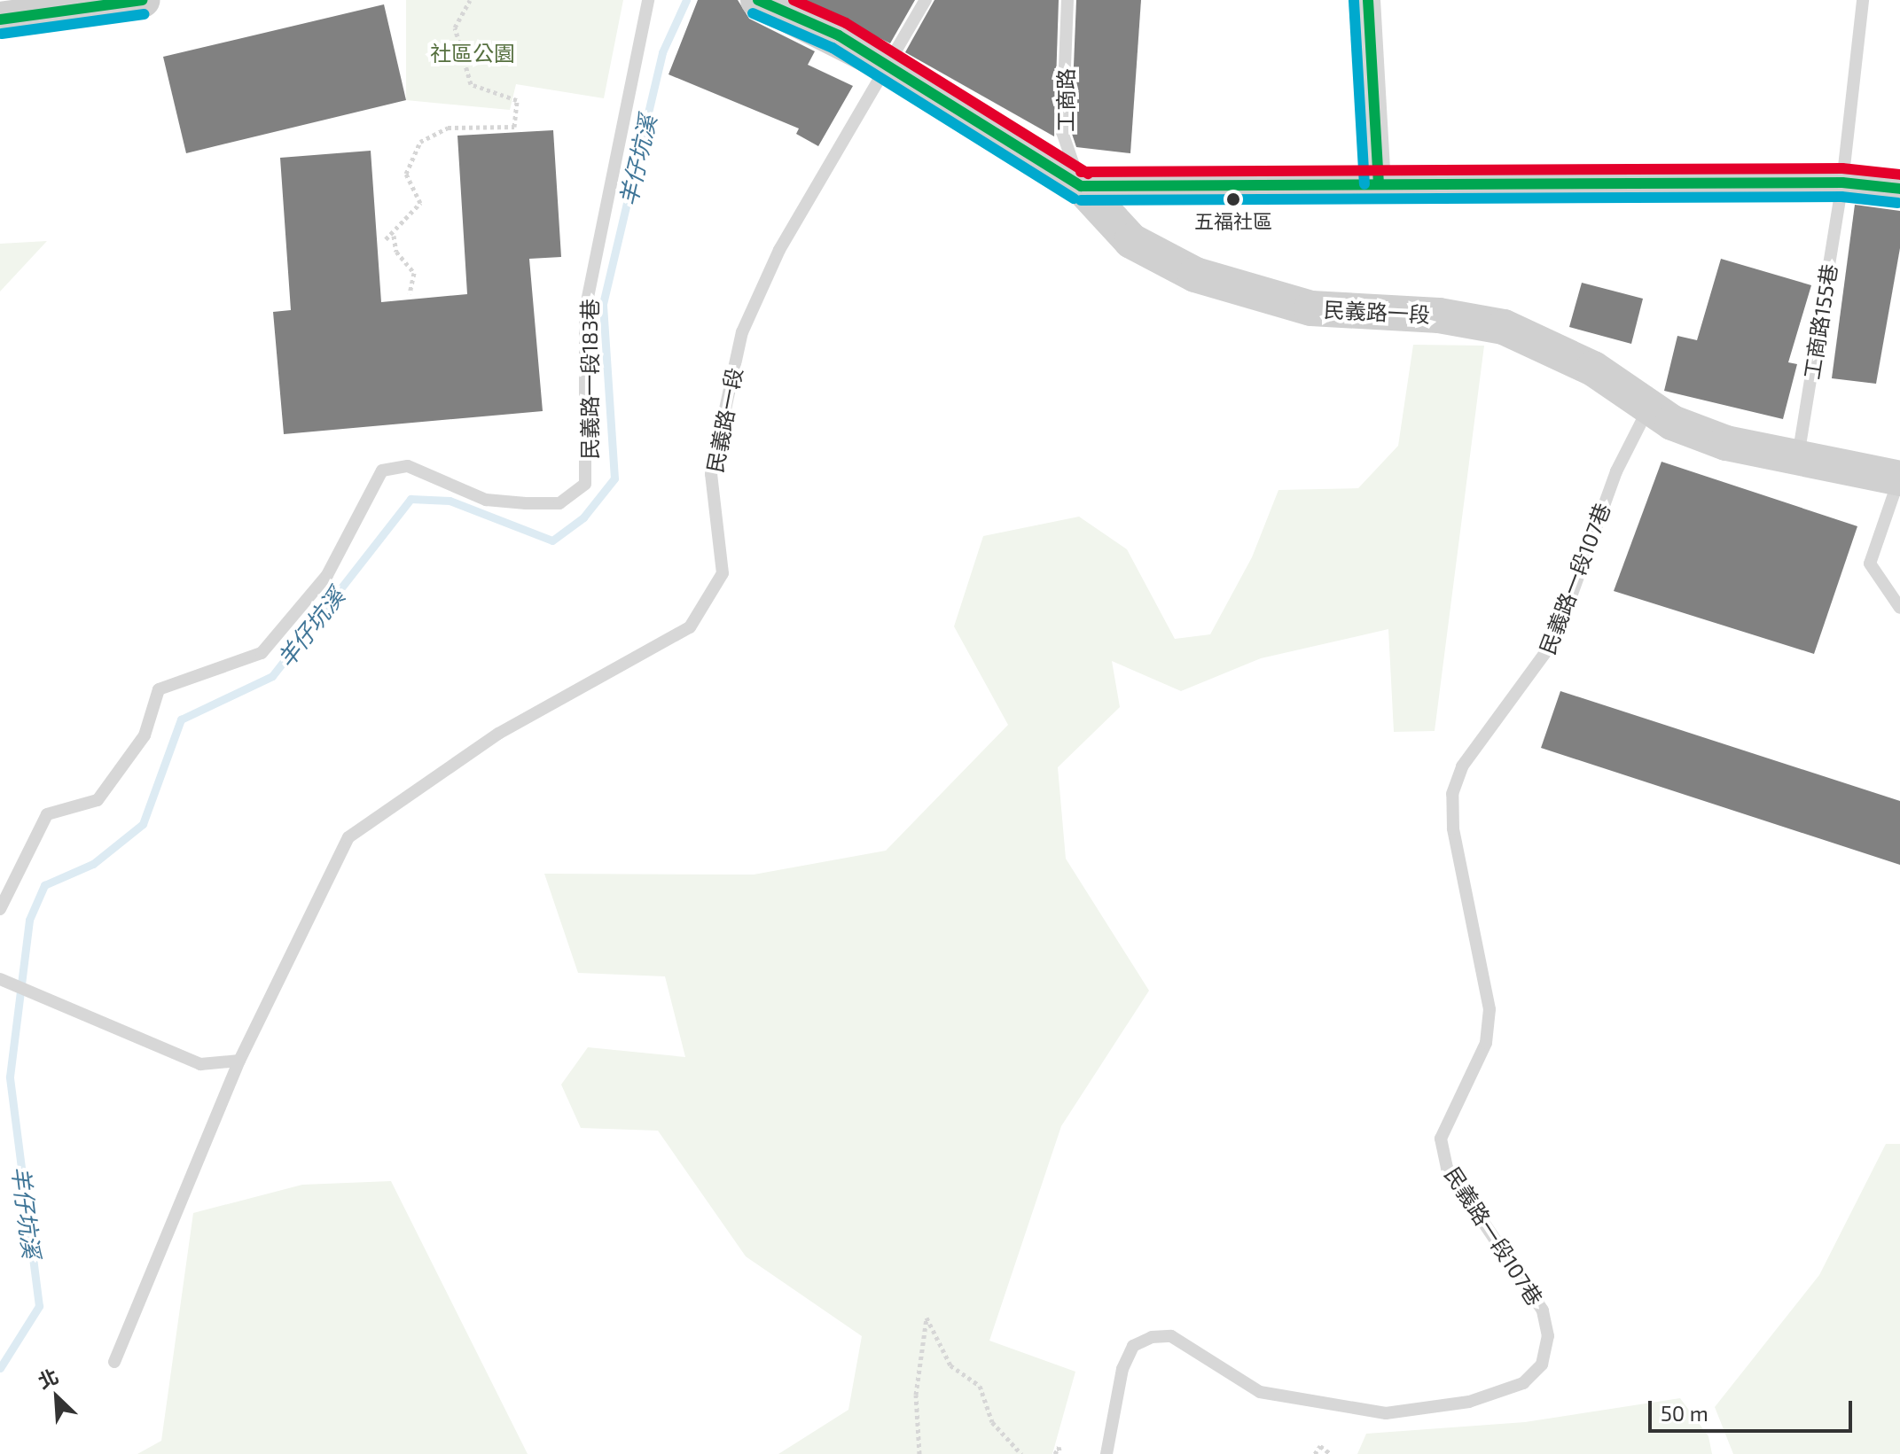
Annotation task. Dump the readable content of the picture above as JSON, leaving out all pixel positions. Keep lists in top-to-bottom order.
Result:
{
  "streets": {
    "main road": ["民義路一段"],
    "lane": [
      "工商路",
      "工商路155巷",
      "民義路一段183巷",
      "民義路一段107巷"
    ]
  },
  "crossings": [
    ["工商路", "民義路一段"],
    ["民義路一段", "工商路155巷"],
    ["民義路一段", "民義路一段107巷"]
  ],
  "water": ["羊仔坑溪"],
  "parks": ["社區公園"],
  "places": ["五福社區"],
  "scale_bar": "50 m",
  "north": "top left"
}
